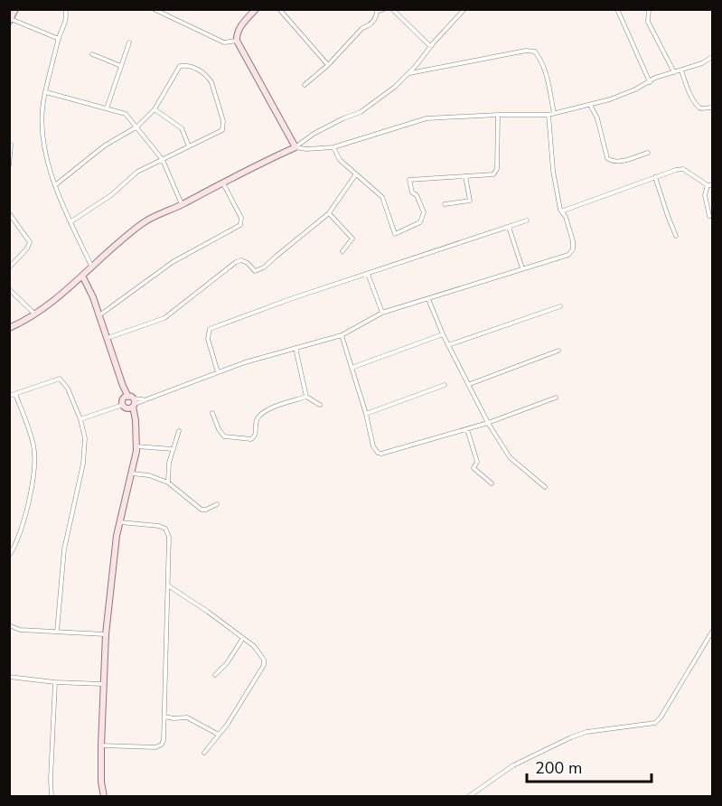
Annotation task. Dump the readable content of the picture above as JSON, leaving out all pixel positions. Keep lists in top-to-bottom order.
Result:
{
  "scale_bar": "200 m"
}
